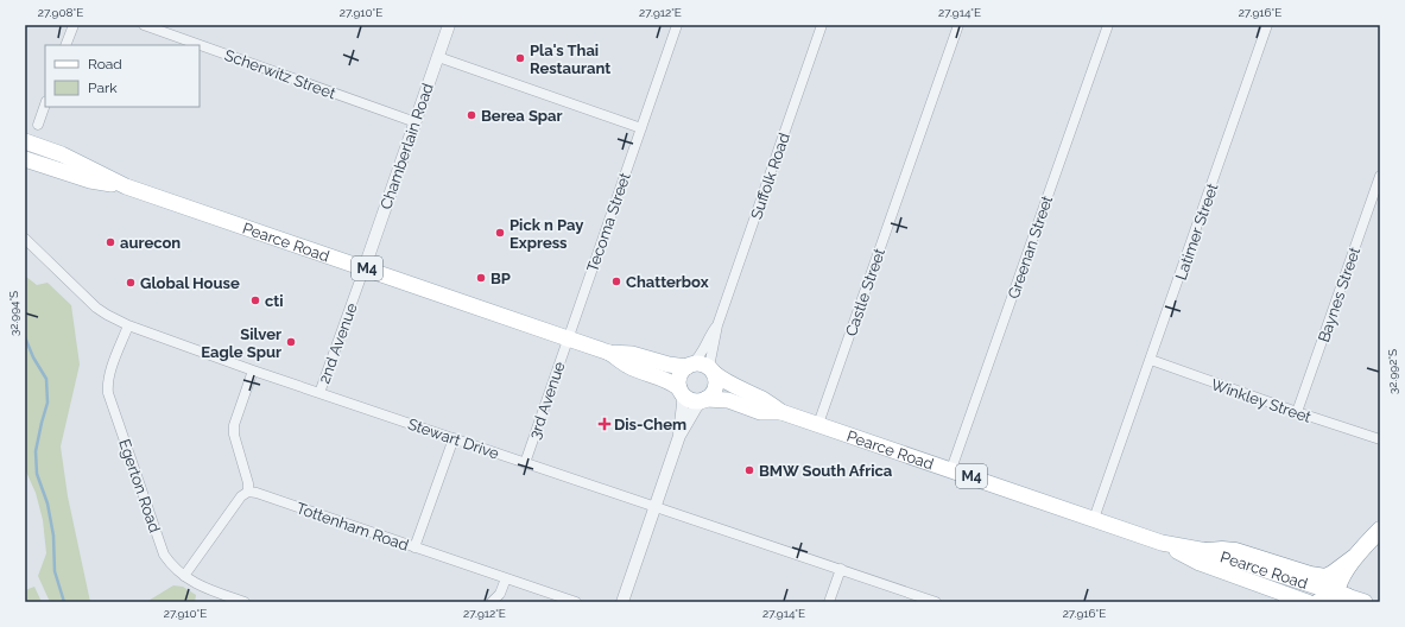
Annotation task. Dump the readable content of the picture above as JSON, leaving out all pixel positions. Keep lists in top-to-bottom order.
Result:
{
  "streets": {
    "main road": ["Pearce Road", "M4"],
    "street": [
      "Scherwitz Street",
      "Chamberlain Road",
      "Suffolk Road",
      "Tecoma Street",
      "Latimer Street",
      "Greenan Street",
      "Castle Street",
      "Baynes Street",
      "2nd Avenue",
      "3rd Avenue",
      "Winkley Street",
      "Stewart Drive",
      "Egerton Road",
      "Tottenham Road"
    ]
  },
  "crossings": [
    ["Scherwitz Street", "Chamberlain Road"],
    ["Chamberlain Road", "Pearce Road"],
    ["Chamberlain Road", "2nd Avenue"],
    ["Suffolk Road", "Pearce Road"],
    ["Tecoma Street", "Pearce Road"],
    ["Tecoma Street", "3rd Avenue"],
    ["Latimer Street", "Pearce Road"],
    ["Latimer Street", "Winkley Street"],
    ["Pearce Road", "Greenan Street"],
    ["Pearce Road", "Castle Street"],
    ["Pearce Road", "2nd Avenue"],
    ["Pearce Road", "3rd Avenue"],
    ["Baynes Street", "Winkley Street"],
    ["2nd Avenue", "Stewart Drive"],
    ["3rd Avenue", "Stewart Drive"],
    ["Stewart Drive", "Egerton Road"]
  ],
  "places": {
    "other": [
      "Pla's Thai Restaurant",
      "Berea Spar",
      "Pick n Pay Express",
      "aurecon",
      "BP",
      "Chatterbox",
      "Global House",
      "cti",
      "Silver Eagle Spur",
      "BMW South Africa"
    ],
    "health": ["Dis-Chem"]
  },
  "legend": ["Road", "Park"],
  "coordinates": [
    "27.908°E",
    "27.910°E",
    "27.912°E",
    "27.914°E",
    "27.916°E",
    "32.994°S",
    "32.992°S"
  ]
}
